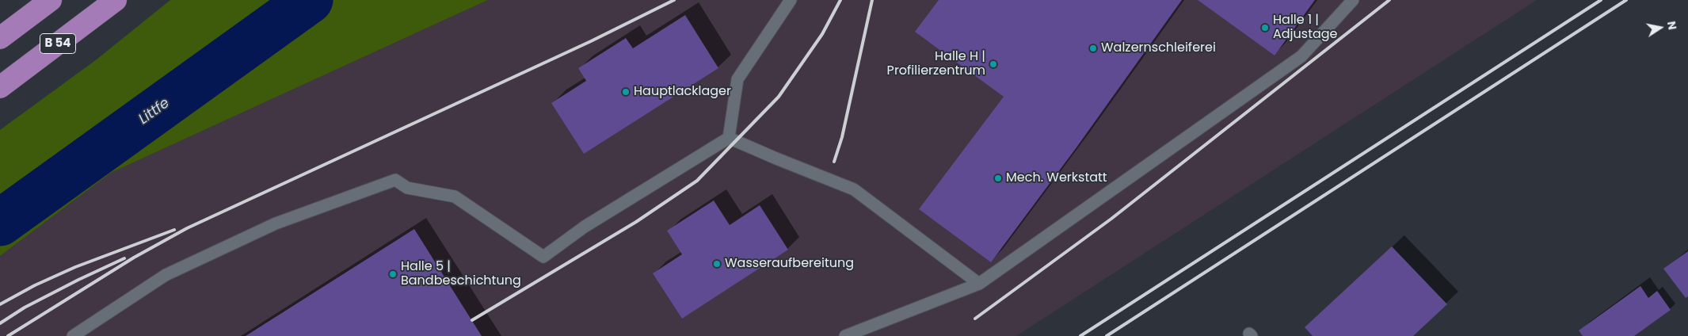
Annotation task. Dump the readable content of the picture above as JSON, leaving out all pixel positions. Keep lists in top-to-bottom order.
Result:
{
  "streets": {
    "highway": ["B 54"]
  },
  "water": ["Littfe"],
  "places": [
    "Halle 1 | Adjustage",
    "Walzernschleiferei",
    "Halle H | Profilierzentrum",
    "Hauptlacklager",
    "Mech. Werkstatt",
    "Wasseraufbereitung",
    "Halle 5 | Bandbeschichtung"
  ],
  "north": "right"
}
